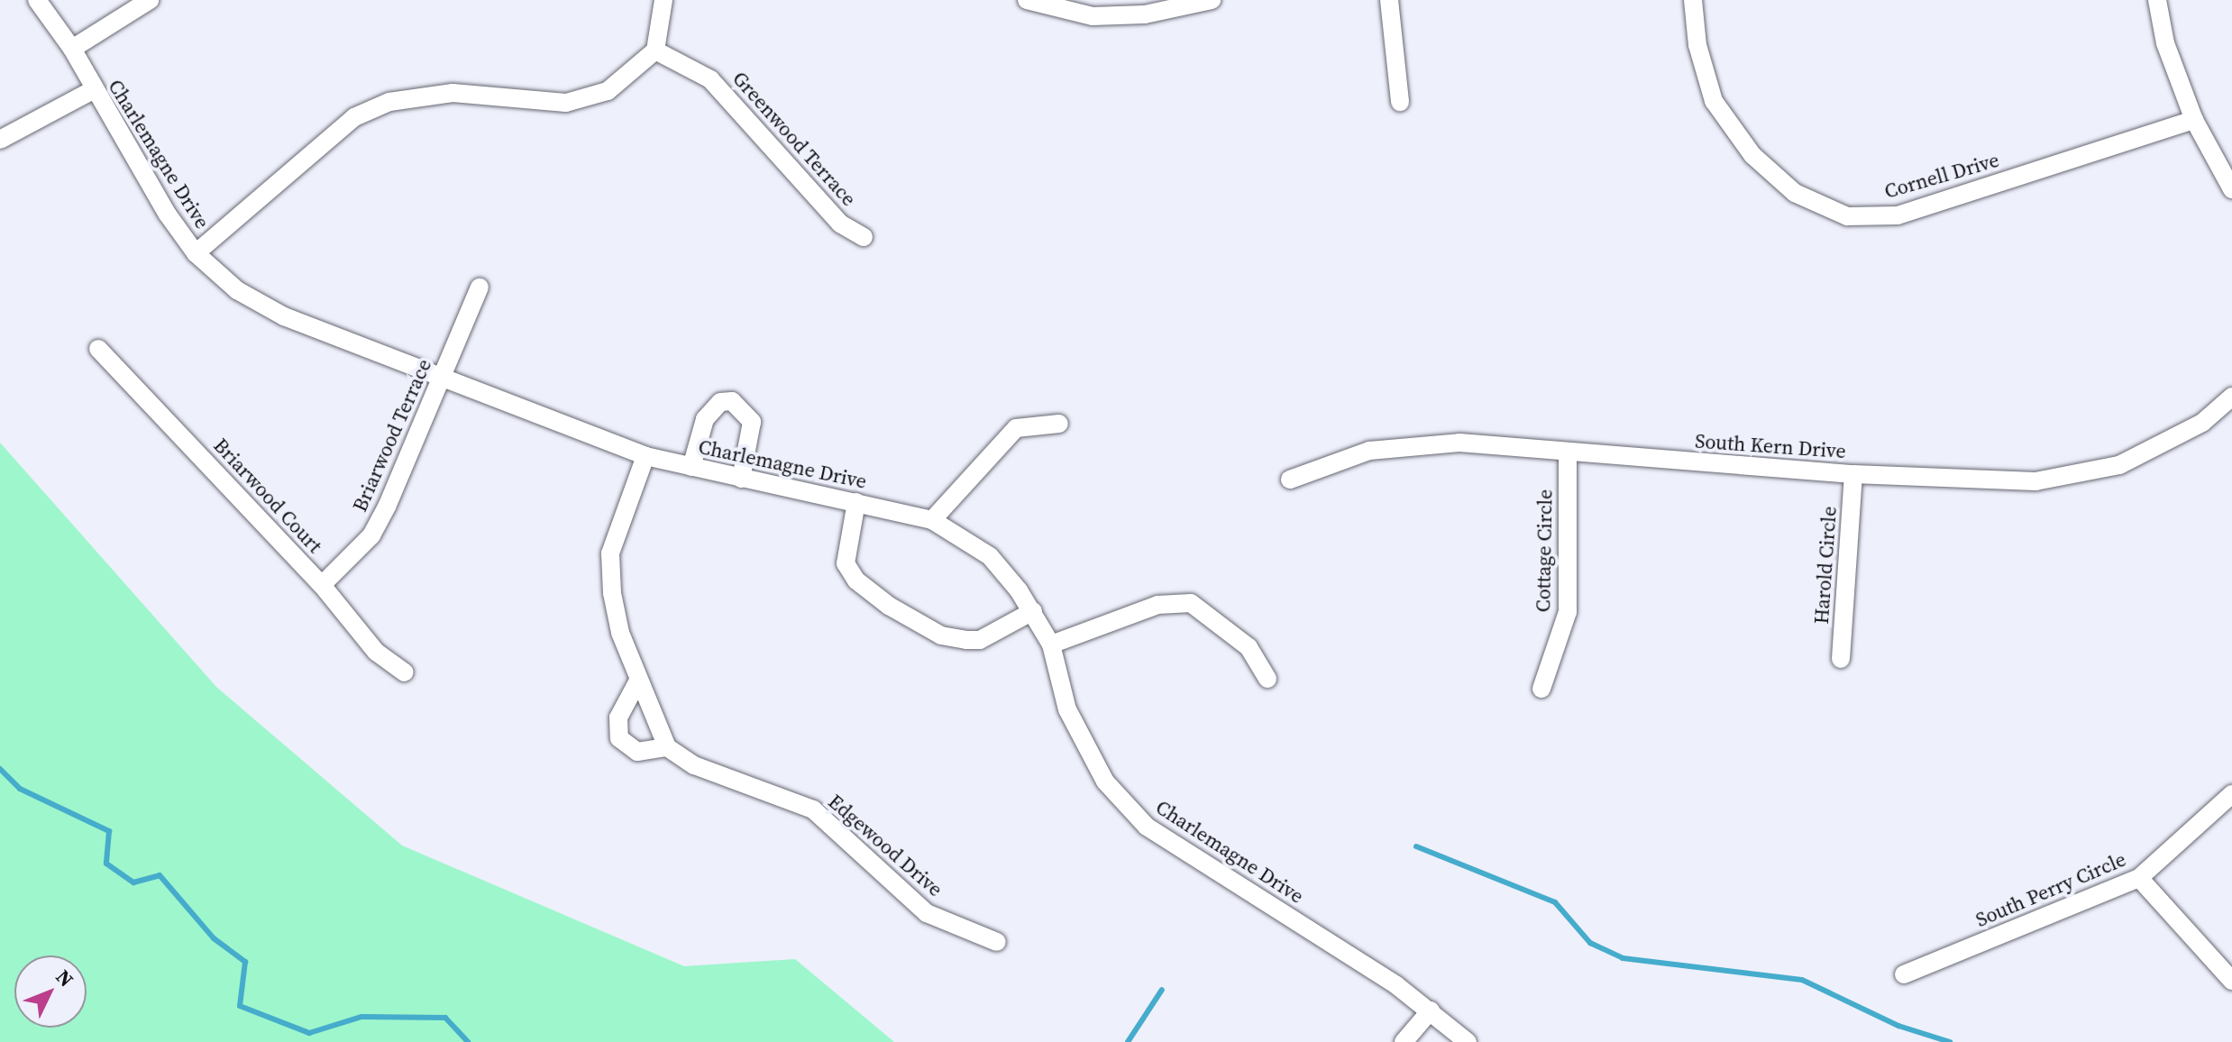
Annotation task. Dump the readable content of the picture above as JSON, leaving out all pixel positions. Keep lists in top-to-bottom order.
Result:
{
  "streets": {
    "street": [
      "Greenwood Terrace",
      "Charlemagne Drive",
      "Cornell Drive",
      "Briarwood Terrace",
      "South Kern Drive",
      "Briarwood Court",
      "Cottage Circle",
      "Harold Circle",
      "Edgewood Drive",
      "South Perry Circle"
    ]
  },
  "crossings": [
    ["Charlemagne Drive", "Briarwood Terrace"],
    ["Briarwood Terrace", "Briarwood Court"],
    ["South Kern Drive", "Cottage Circle"],
    ["South Kern Drive", "Harold Circle"]
  ],
  "north": "top right"
}
